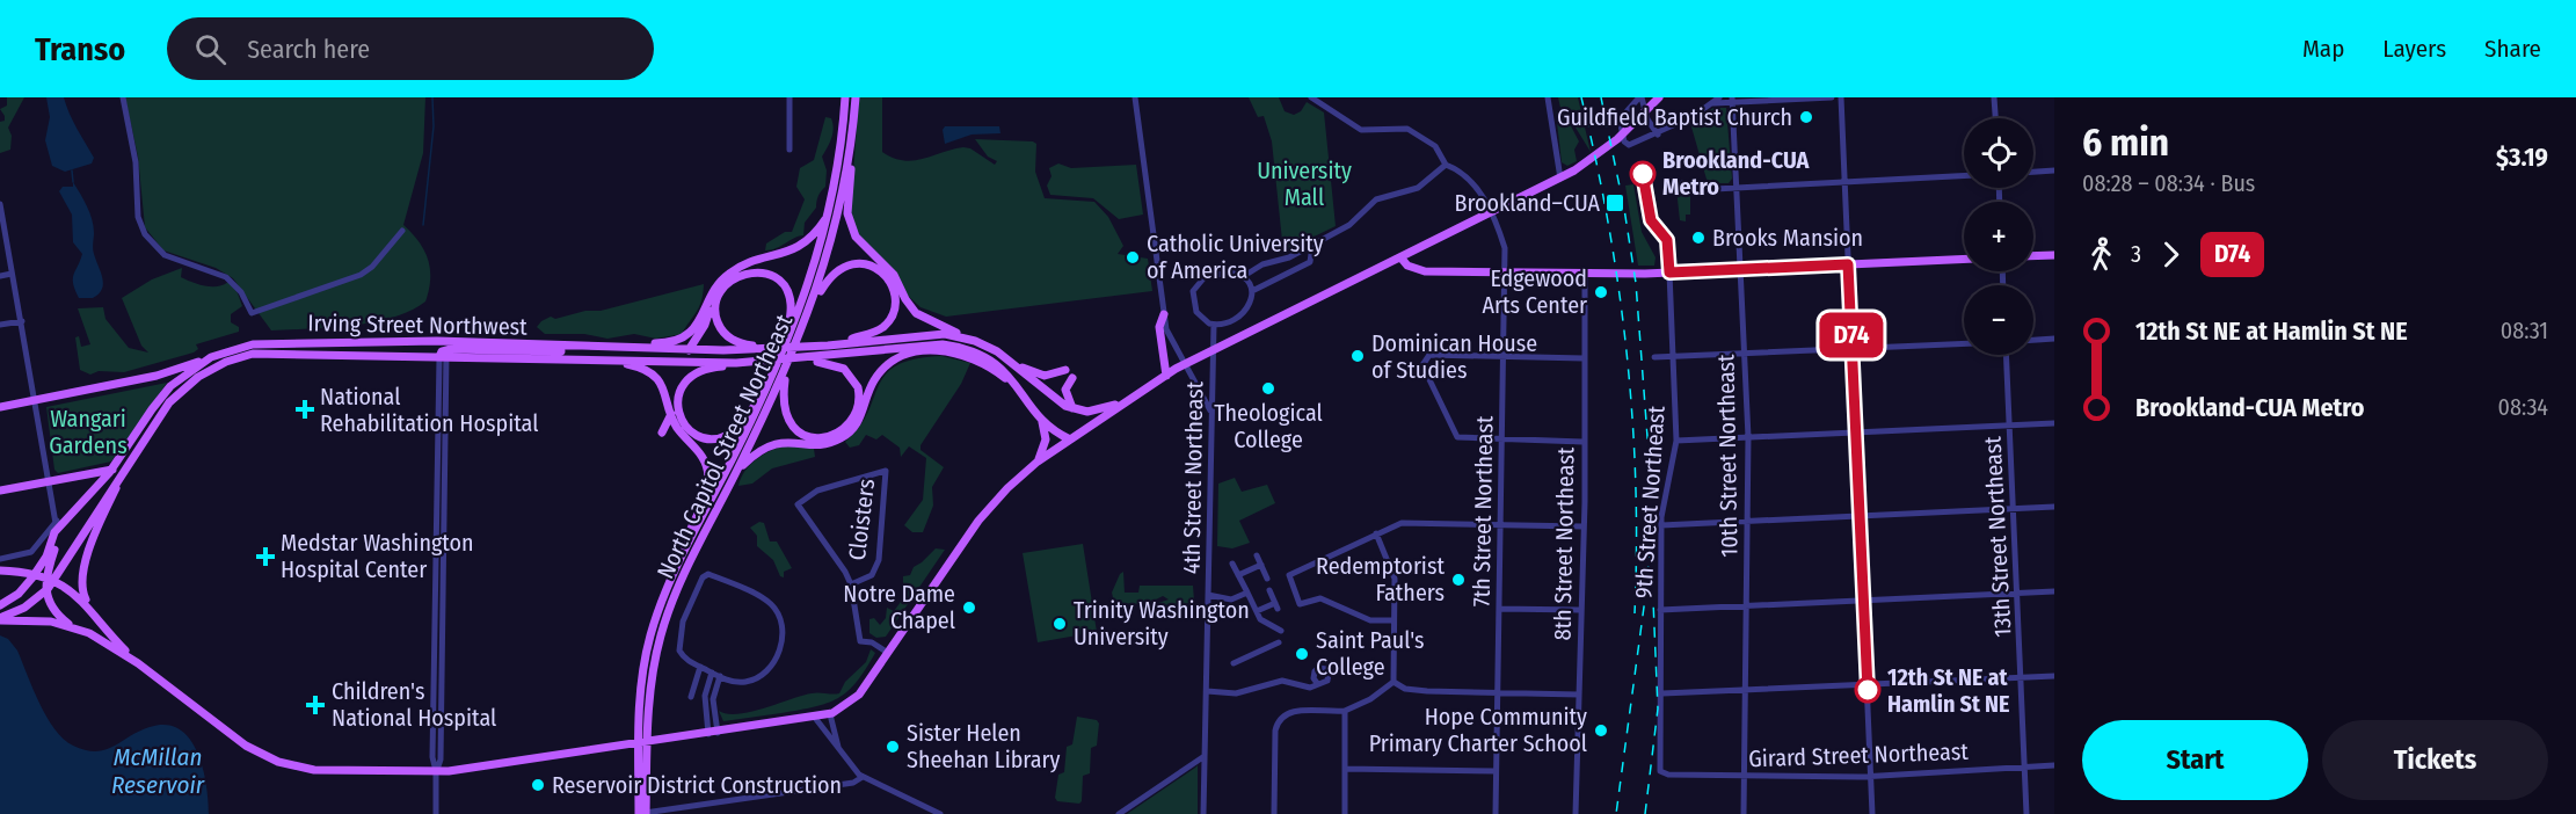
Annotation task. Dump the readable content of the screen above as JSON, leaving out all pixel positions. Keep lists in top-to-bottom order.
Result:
{
  "streets": {
    "main road": ["Irving Street Northwest", "North Capitol Street Northeast"],
    "street": [
      "10th Street Northeast",
      "4th Street Northeast",
      "9th Street Northeast",
      "7th Street Northeast",
      "Cloisters",
      "13th Street Northeast",
      "8th Street Northeast",
      "Girard Street Northeast"
    ]
  },
  "crossings": [
    ["10th Street Northeast", "Girard Street Northeast"],
    ["9th Street Northeast", "Girard Street Northeast"],
    ["13th Street Northeast", "Girard Street Northeast"]
  ],
  "water": ["McMillan Reservoir"],
  "parks": ["University Mall", "Wangari Gardens"],
  "places": {
    "other": [
      "Guildfield Baptist Church",
      "Brookland-CUA Metro",
      "Brooks Mansion",
      "Catholic University of America",
      "Edgewood Arts Center",
      "Dominican House of Studies",
      "Theological College",
      "Redemptorist Fathers",
      "Notre Dame Chapel",
      "Trinity Washington University",
      "Saint Paul's College",
      "12th St NE at Hamlin St NE",
      "Hope Community Primary Charter School",
      "Sister Helen Sheehan Library",
      "Reservoir District Construction"
    ],
    "transit": ["Brookland–CUA"],
    "health": ["National Rehabilitation Hospital", "Medstar Washington Hospital Center", "Children's National Hospital"]
  },
  "lines": ["bus line D74"],
  "page": {
    "header": "Transo",
    "search": "Search here",
    "nav": ["Map", "Layers", "Share"],
    "on_map": "D74",
    "heading": ["6 min", "08:28 – 08:34 · Bus", "$3.19"],
    "map_buttons": ["+", "−"],
    "legs": ["3", "D74"],
    "list": [
      {
        "name": "12th St NE at Hamlin St NE",
        "value": "08:31"
      },
      {
        "name": "Brookland-CUA Metro",
        "value": "08:34"
      }
    ],
    "buttons": ["Start", "Tickets"]
  }
}
